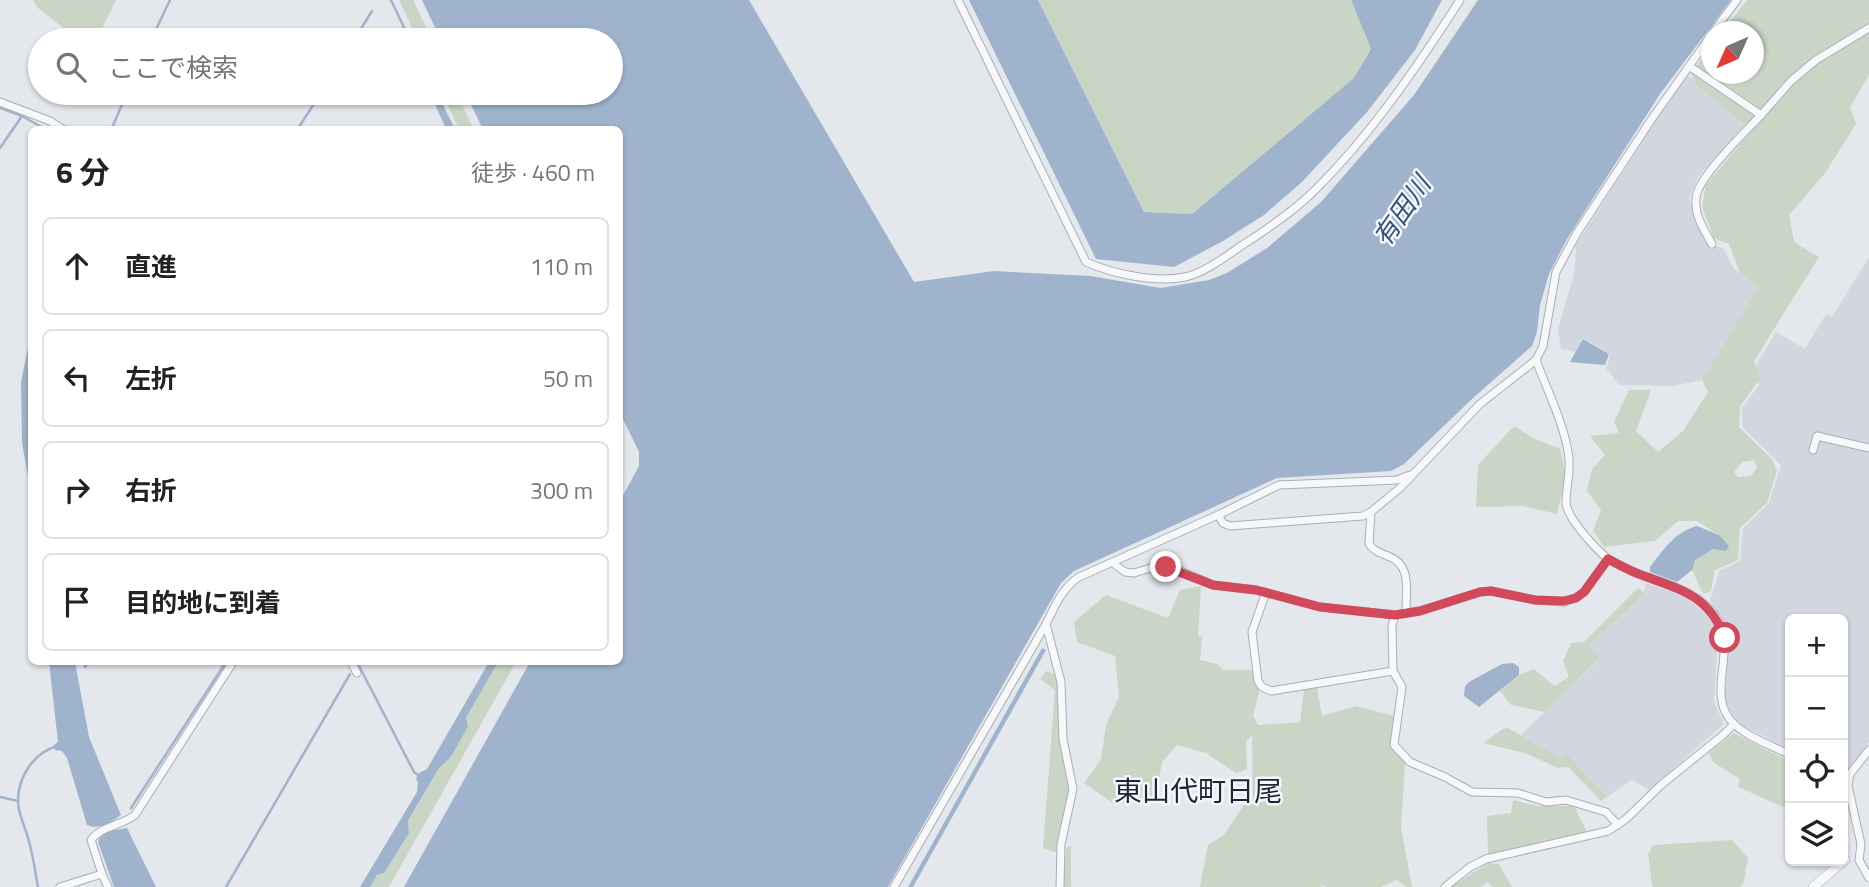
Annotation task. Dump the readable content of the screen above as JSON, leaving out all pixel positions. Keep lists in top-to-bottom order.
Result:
{
  "districts": ["東山代町日尾"],
  "water": ["有田川"],
  "north": "bottom left",
  "page": {
    "search": "ここで検索",
    "heading": ["6 分", "徒歩 · 460 m"],
    "list": [
      ["直進", "110 m"],
      ["左折", "50 m"],
      ["右折", "300 m"],
      "目的地に到着"
    ],
    "map_buttons": ["+", "−"]
  }
}
